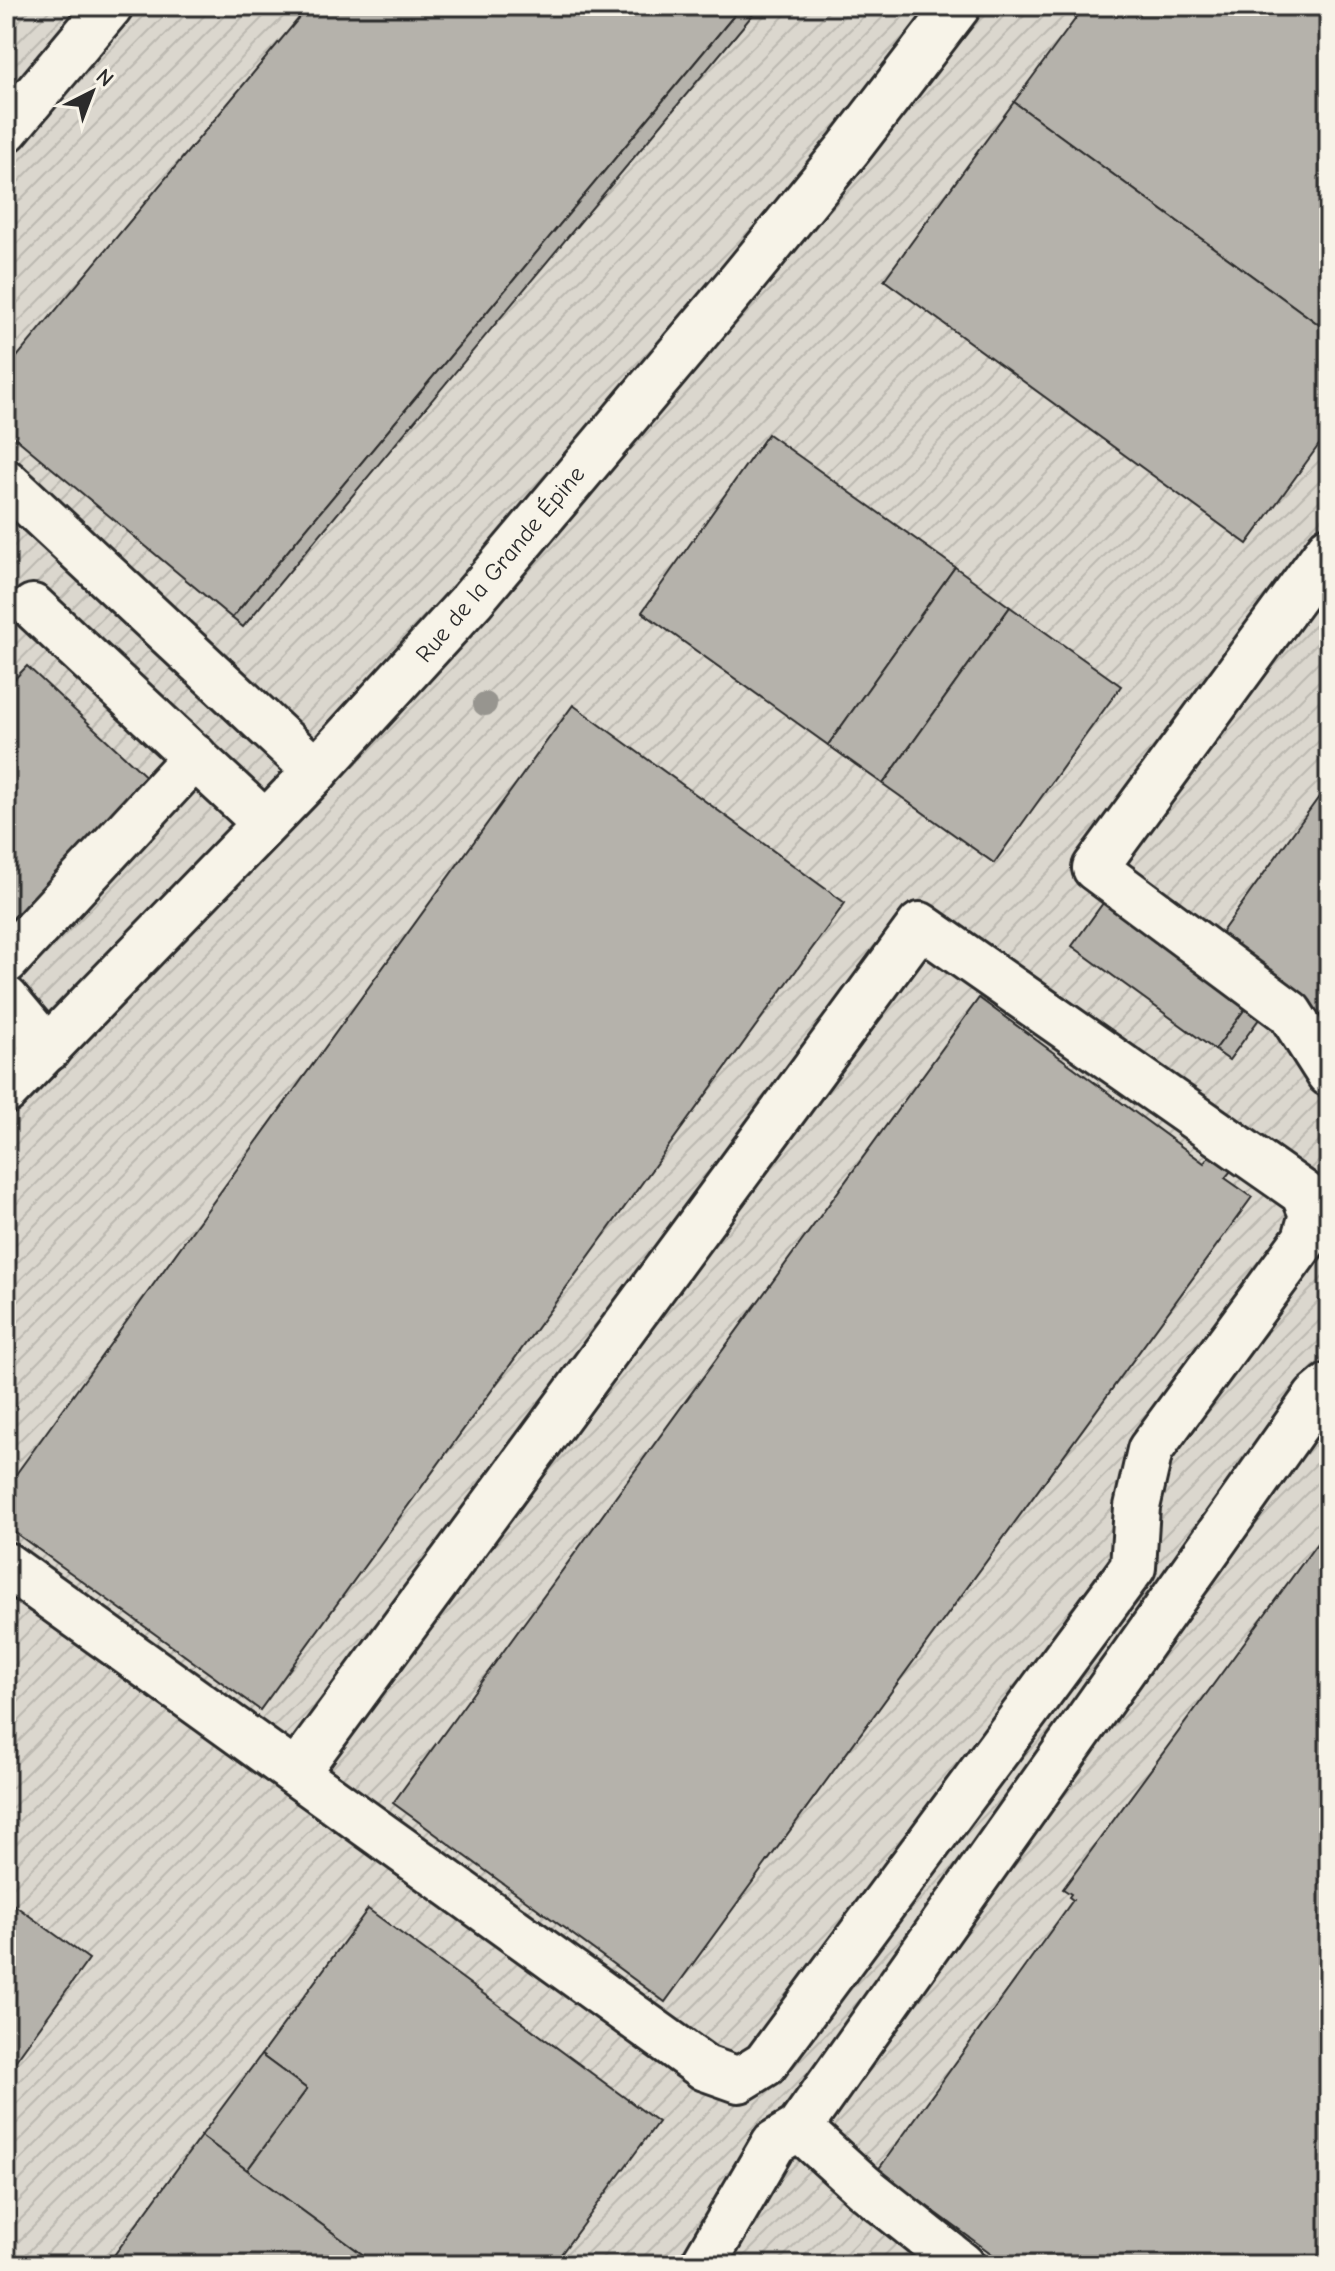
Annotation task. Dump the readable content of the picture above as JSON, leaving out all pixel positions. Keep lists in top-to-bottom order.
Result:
{
  "streets": {
    "street": ["Rue de la Grande Épine"]
  },
  "north": "top right"
}
